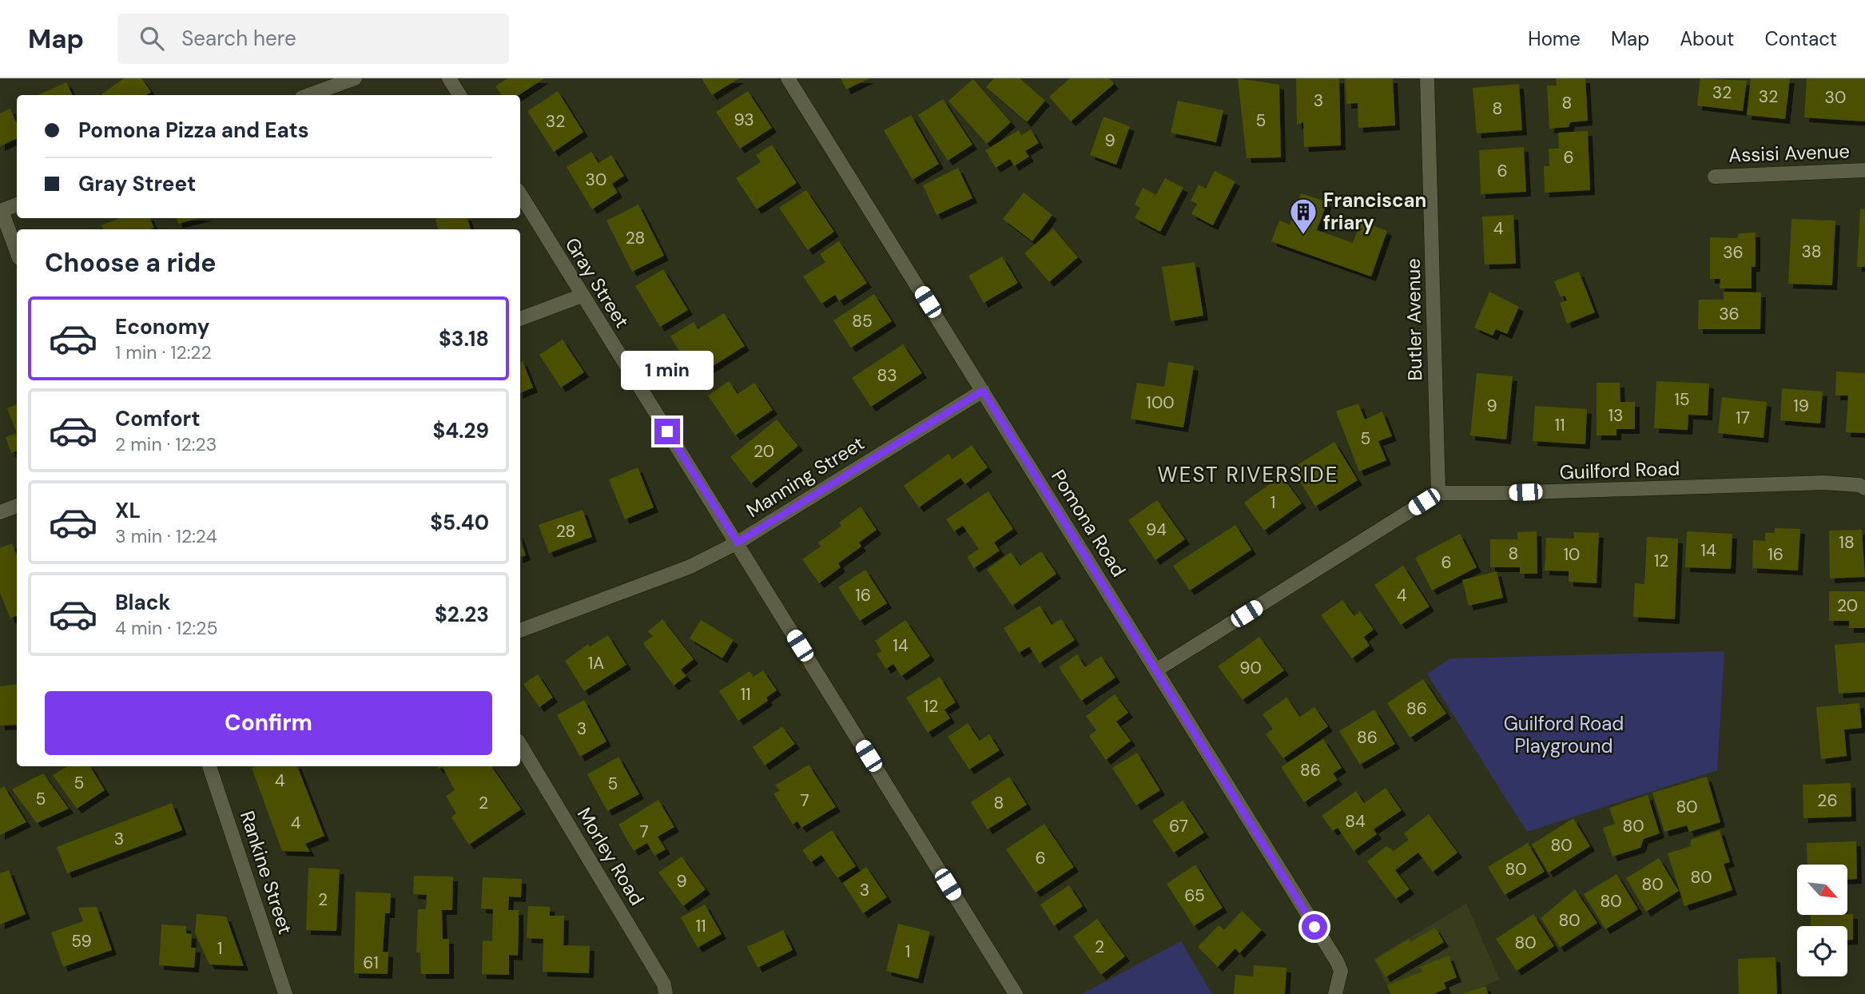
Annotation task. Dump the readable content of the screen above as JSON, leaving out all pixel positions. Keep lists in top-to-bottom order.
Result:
{
  "streets": {
    "street": [
      "Assisi Avenue",
      "Gray Street",
      "Butler Avenue",
      "Guilford Road",
      "Manning Street",
      "Pomona Road",
      "Morley Road",
      "Rankine Street"
    ]
  },
  "crossings": [
    ["Gray Street", "Manning Street"],
    ["Butler Avenue", "Guilford Road"],
    ["Manning Street", "Pomona Road"]
  ],
  "districts": ["WEST RIVERSIDE"],
  "parks": ["Guilford Road Playground"],
  "places": {
    "building": ["Franciscan friary"]
  },
  "house_numbers": [
    "32",
    "32",
    "30",
    "3",
    "8",
    "8",
    "93",
    "5",
    "32",
    "9",
    "6",
    "6",
    "30",
    "4",
    "28",
    "38",
    "36",
    "36",
    "85",
    "83",
    "15",
    "100",
    "9",
    "19",
    "13",
    "17",
    "11",
    "5",
    "20",
    "1",
    "94",
    "28",
    "18",
    "14",
    "8",
    "10",
    "16",
    "12",
    "6",
    "16",
    "4",
    "20",
    "14",
    "1A",
    "90",
    "11",
    "12",
    "86",
    "3",
    "86",
    "86",
    "4",
    "5",
    "5",
    "5",
    "7",
    "26",
    "2",
    "8",
    "80",
    "84",
    "4",
    "67",
    "80",
    "7",
    "3",
    "80",
    "6",
    "80",
    "80",
    "9",
    "80",
    "3",
    "65",
    "2",
    "80",
    "80",
    "11",
    "59",
    "80",
    "2",
    "1",
    "1",
    "61"
  ],
  "north": "bottom right",
  "page": {
    "header": "Map",
    "search": "Search here",
    "nav": [
      "Home",
      "Map",
      "About",
      "Contact"
    ],
    "banner": ["Pomona Pizza and Eats", "Gray Street"],
    "heading": "Choose a ride",
    "list": [
      {
        "name": "Economy",
        "note": "1 min · 12:22",
        "value": "$3.18"
      },
      {
        "name": "Comfort",
        "note": "2 min · 12:23",
        "value": "$4.29"
      },
      {
        "name": "XL",
        "note": "3 min · 12:24",
        "value": "$5.40"
      },
      {
        "name": "Black",
        "note": "4 min · 12:25",
        "value": "$2.23"
      }
    ],
    "bubble": "1 min",
    "buttons": "Confirm"
  }
}
